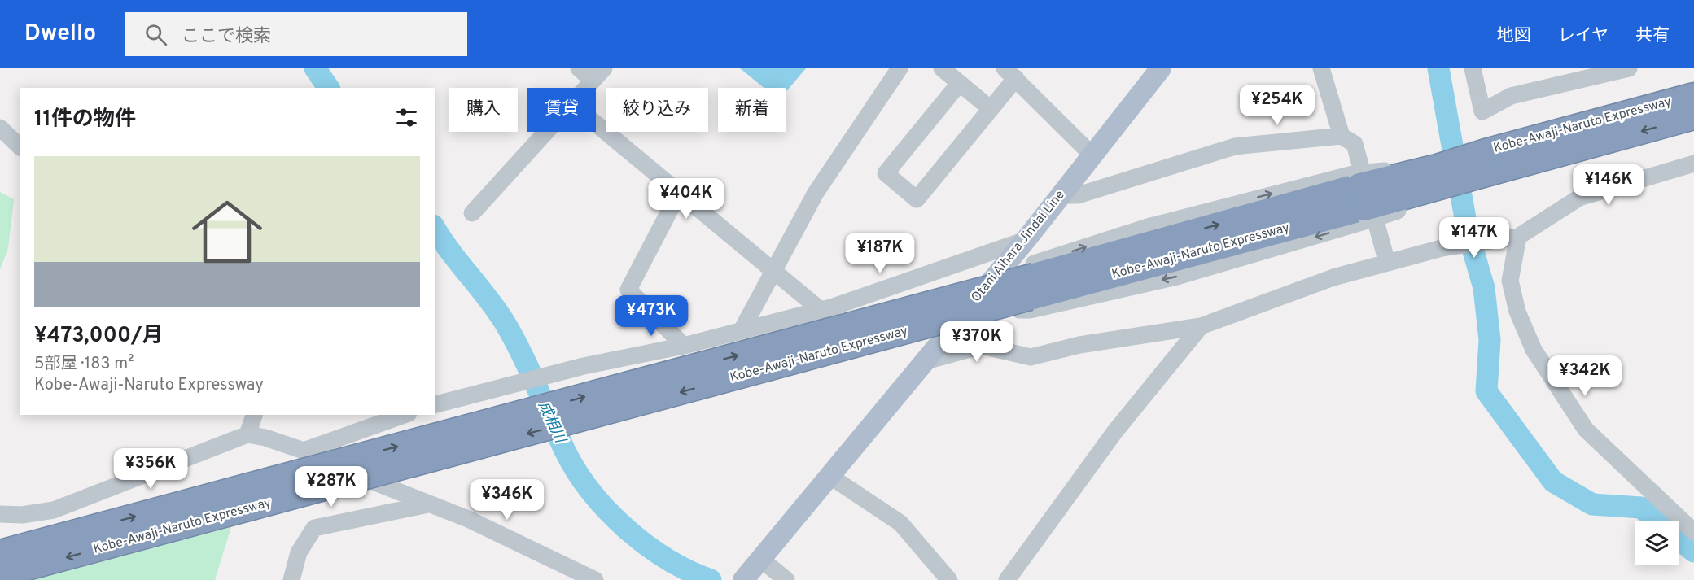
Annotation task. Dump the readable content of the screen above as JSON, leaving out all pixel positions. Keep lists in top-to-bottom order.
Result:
{
  "streets": {
    "highway": ["Kobe-Awaji-Naruto Expressway"],
    "main road": ["Otani Aihara Jindai Line"]
  },
  "water": ["成相川"],
  "page": {
    "header": "Dwello",
    "search": "ここで検索",
    "nav": ["地図", "レイヤ", "共有"],
    "price": [
      "¥254K",
      "¥146K",
      "¥404K",
      "¥147K",
      "¥187K",
      "¥473K",
      "¥370K",
      "¥342K",
      "¥356K",
      "¥287K",
      "¥346K"
    ],
    "chip": [
      "購入",
      "賃貸",
      "絞り込み",
      "新着"
    ],
    "heading": "11件の物件",
    "list": [
      {
        "name": "¥473,000/月",
        "note": "5部屋 · 183 m² · Kobe-Awaji-Naruto Expressway"
      }
    ]
  }
}
